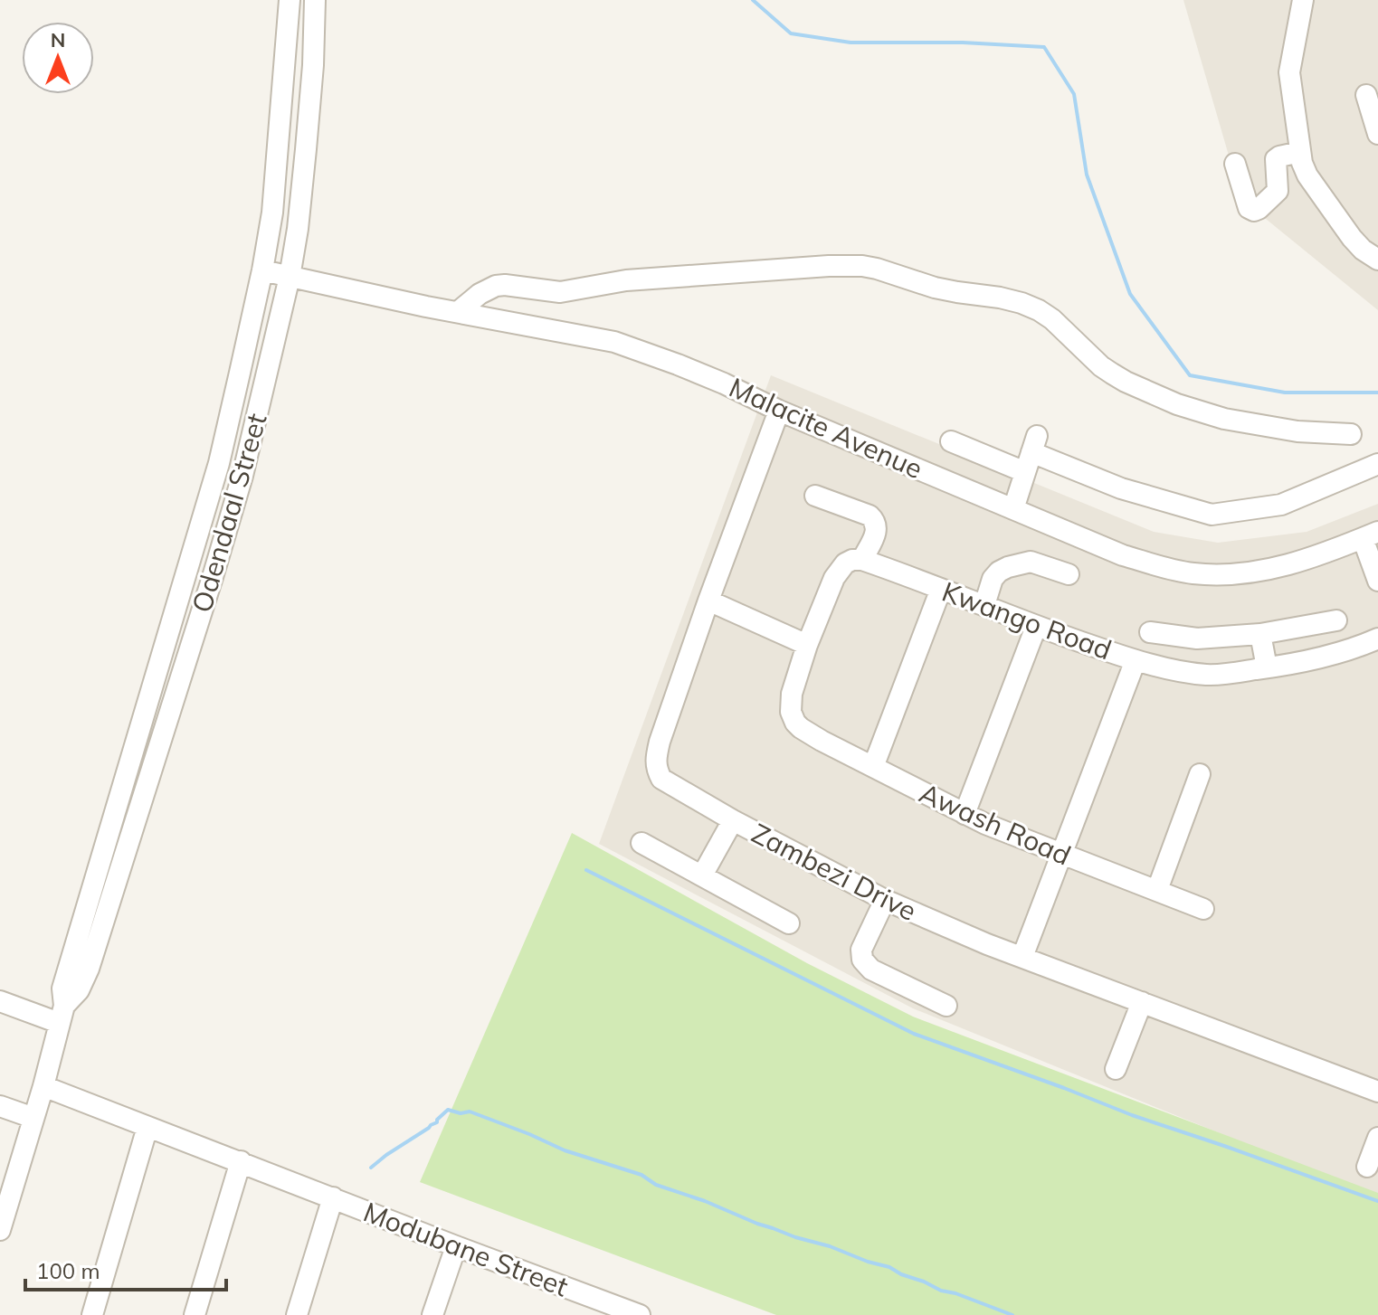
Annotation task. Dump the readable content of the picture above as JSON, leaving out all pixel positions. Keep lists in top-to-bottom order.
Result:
{
  "streets": {
    "street": [
      "Malacite Avenue",
      "Odendaal Street",
      "Kwango Road",
      "Awash Road",
      "Zambezi Drive",
      "Modubane Street"
    ]
  },
  "crossings": [
    ["Malacite Avenue", "Odendaal Street"],
    ["Malacite Avenue", "Zambezi Drive"],
    ["Odendaal Street", "Modubane Street"]
  ],
  "scale_bar": "100 m",
  "north": "top"
}
